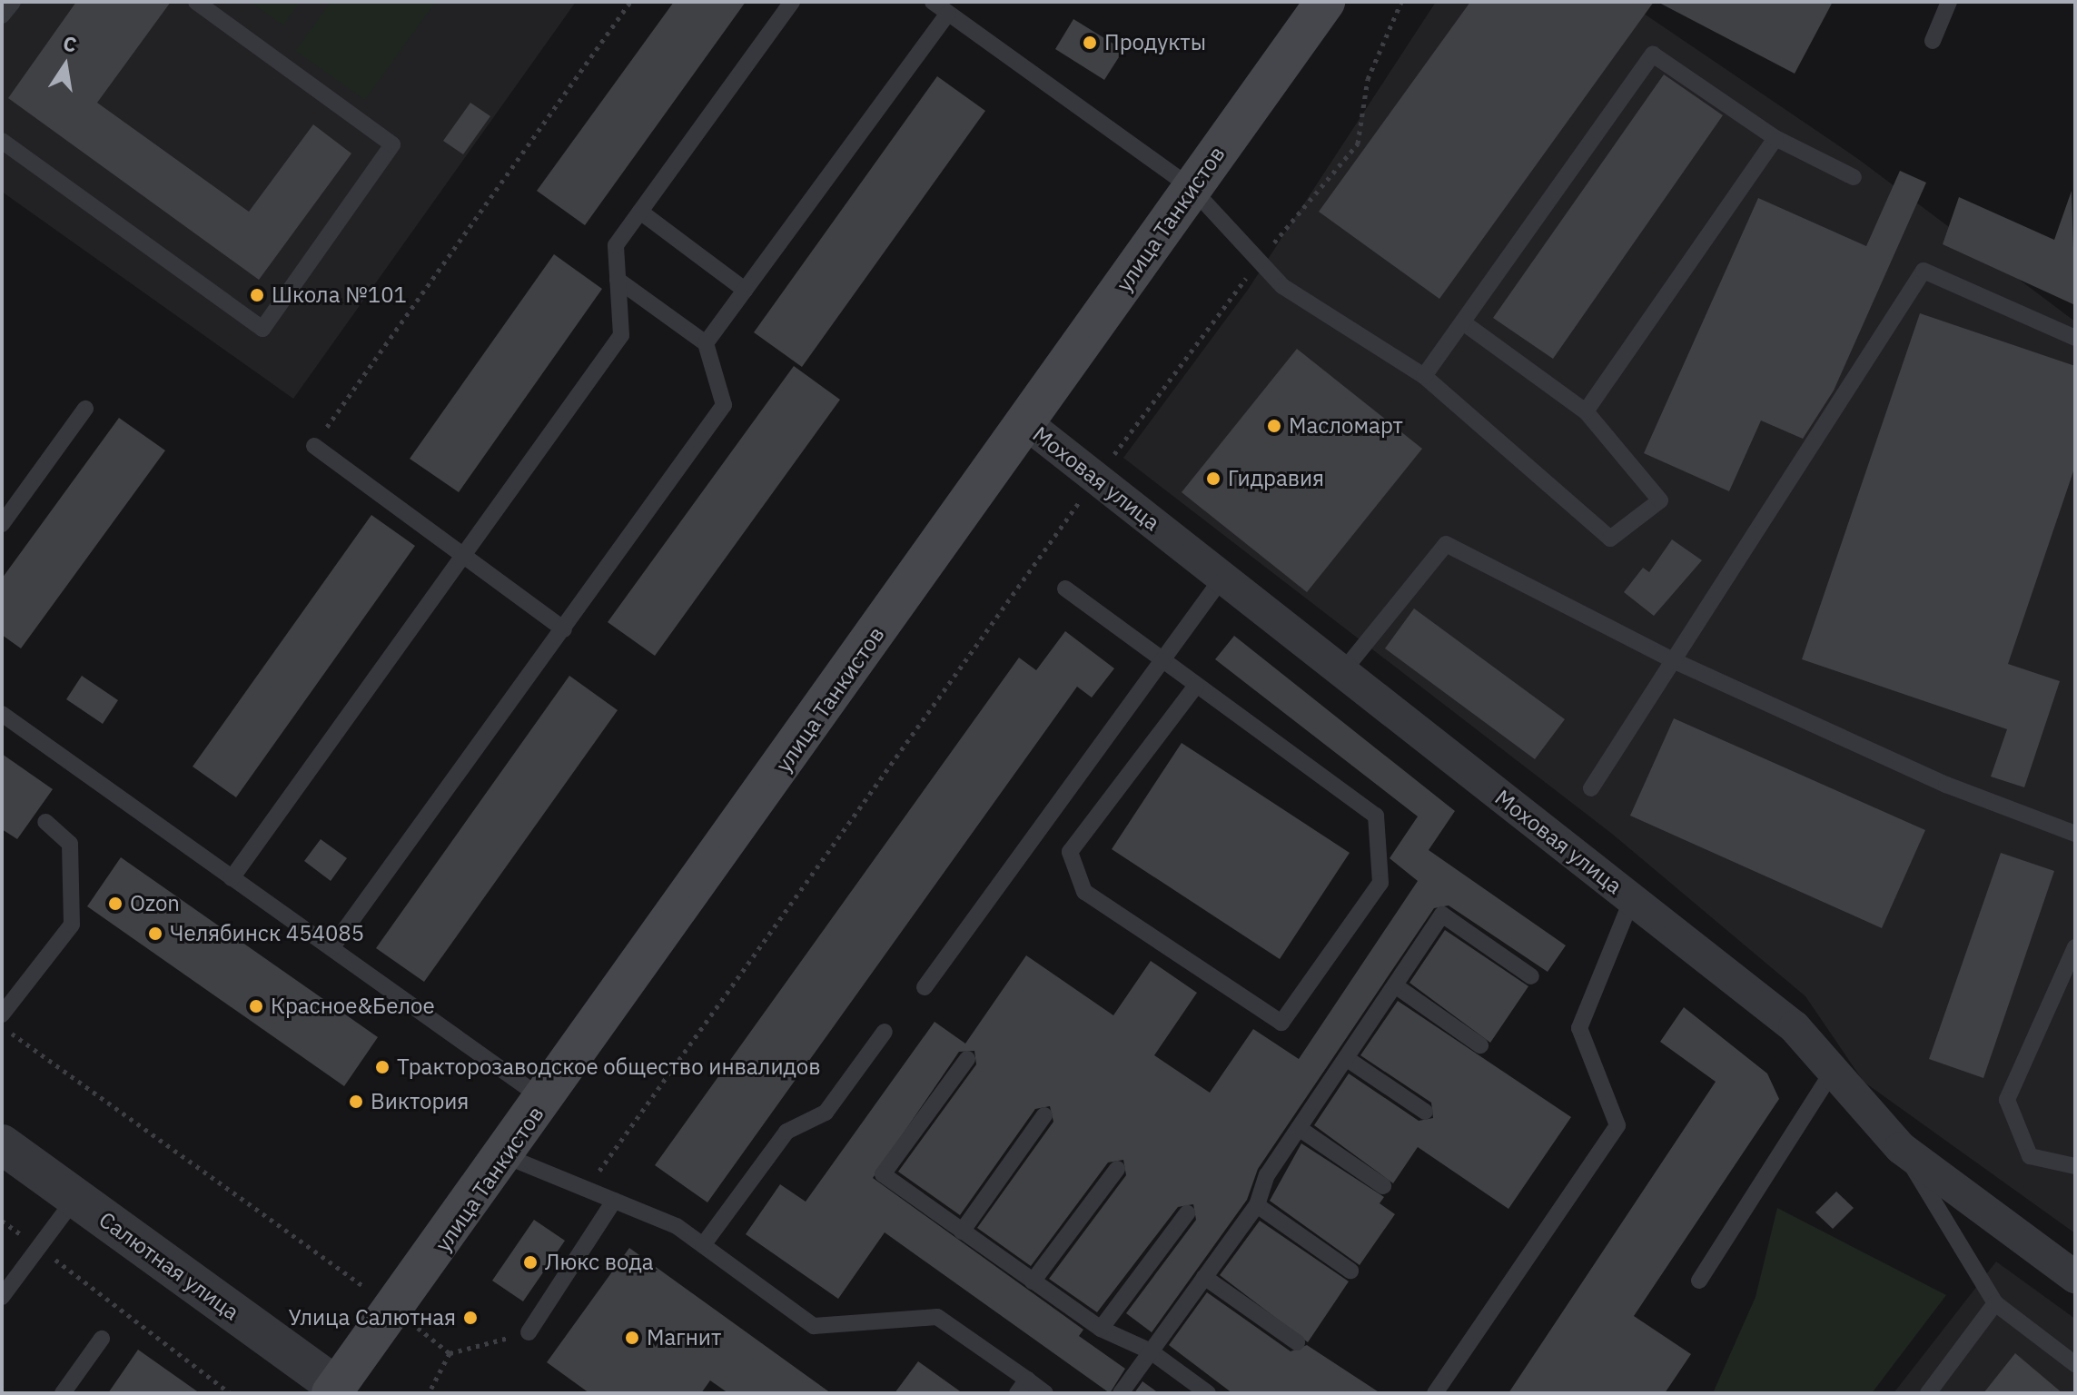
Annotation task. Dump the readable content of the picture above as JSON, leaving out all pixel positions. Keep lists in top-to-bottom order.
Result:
{
  "streets": {
    "main road": ["улица Танкистов"],
    "street": ["Моховая улица", "Салютная улица"]
  },
  "crossings": [
    ["улица Танкистов", "Моховая улица"],
    ["улица Танкистов", "Салютная улица"]
  ],
  "places": [
    "Продукты",
    "Школа №101",
    "Масломарт",
    "Гидравия",
    "Ozon",
    "Челябинск 454085",
    "Красное&Белое",
    "Тракторозаводское общество инвалидов",
    "Виктория",
    "Люкс вода",
    "Улица Салютная",
    "Магнит"
  ],
  "north": "top"
}
